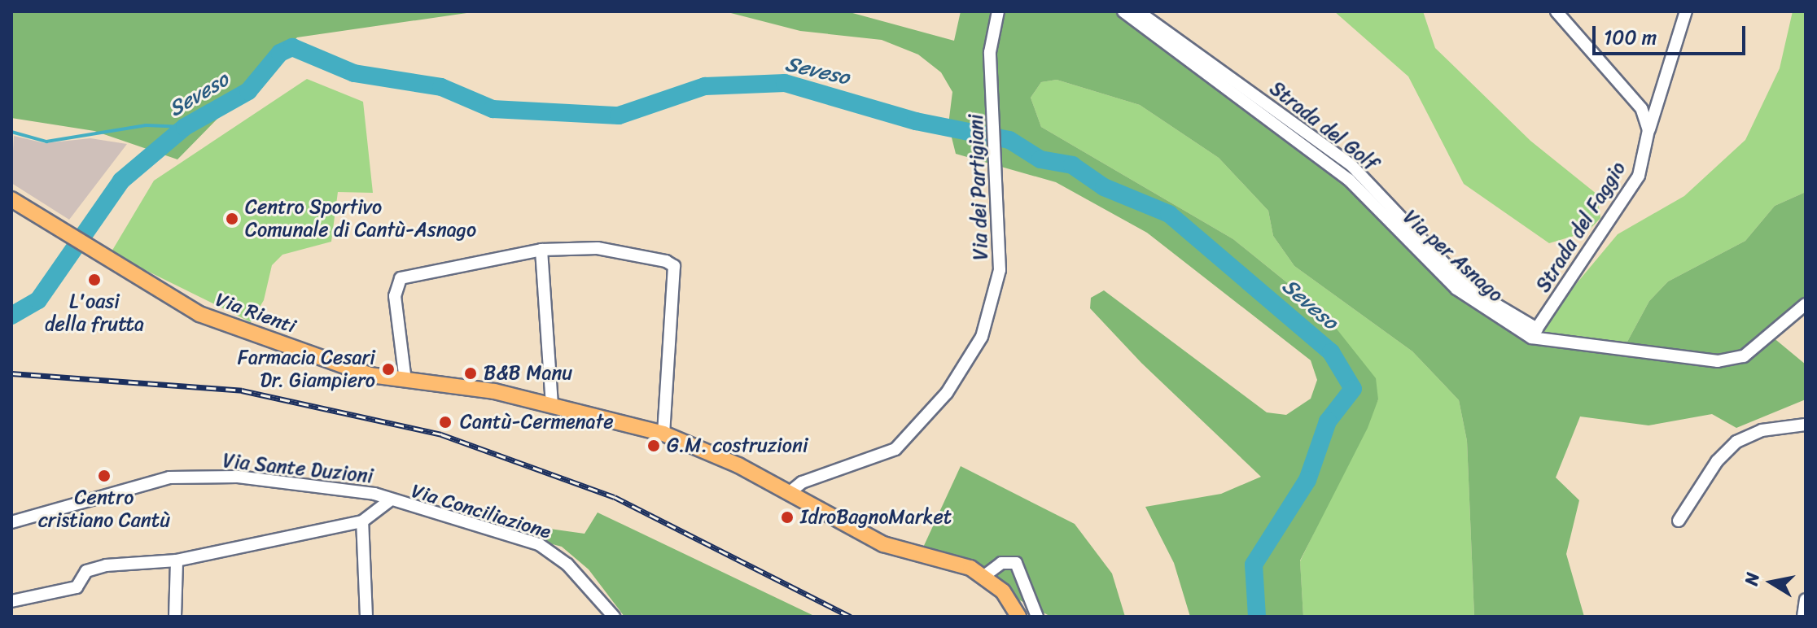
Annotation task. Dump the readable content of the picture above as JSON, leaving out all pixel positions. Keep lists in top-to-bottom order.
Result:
{
  "streets": {
    "main road": ["Via Rienti"],
    "street": [
      "Strada del Golf",
      "Via dei Partigiani",
      "Strada del Faggio",
      "Via per Asnago",
      "Via Sante Duzioni",
      "Via Conciliazione"
    ]
  },
  "crossings": [
    ["Strada del Golf", "Strada del Faggio"],
    ["Strada del Golf", "Via per Asnago"],
    ["Via dei Partigiani", "Via Rienti"],
    ["Strada del Faggio", "Via per Asnago"],
    ["Via Sante Duzioni", "Via Conciliazione"]
  ],
  "water": ["Seveso"],
  "places": [
    "Centro Sportivo Comunale di Cantù-Asnago",
    "L'oasi della frutta",
    "Farmacia Cesari Dr. Giampiero",
    "B&B Manu",
    "Cantù-Cermenate",
    "G.M. costruzioni",
    "Centro cristiano Cantù",
    "IdroBagnoMarket"
  ],
  "scale_bar": "100 m",
  "north": "left"
}
